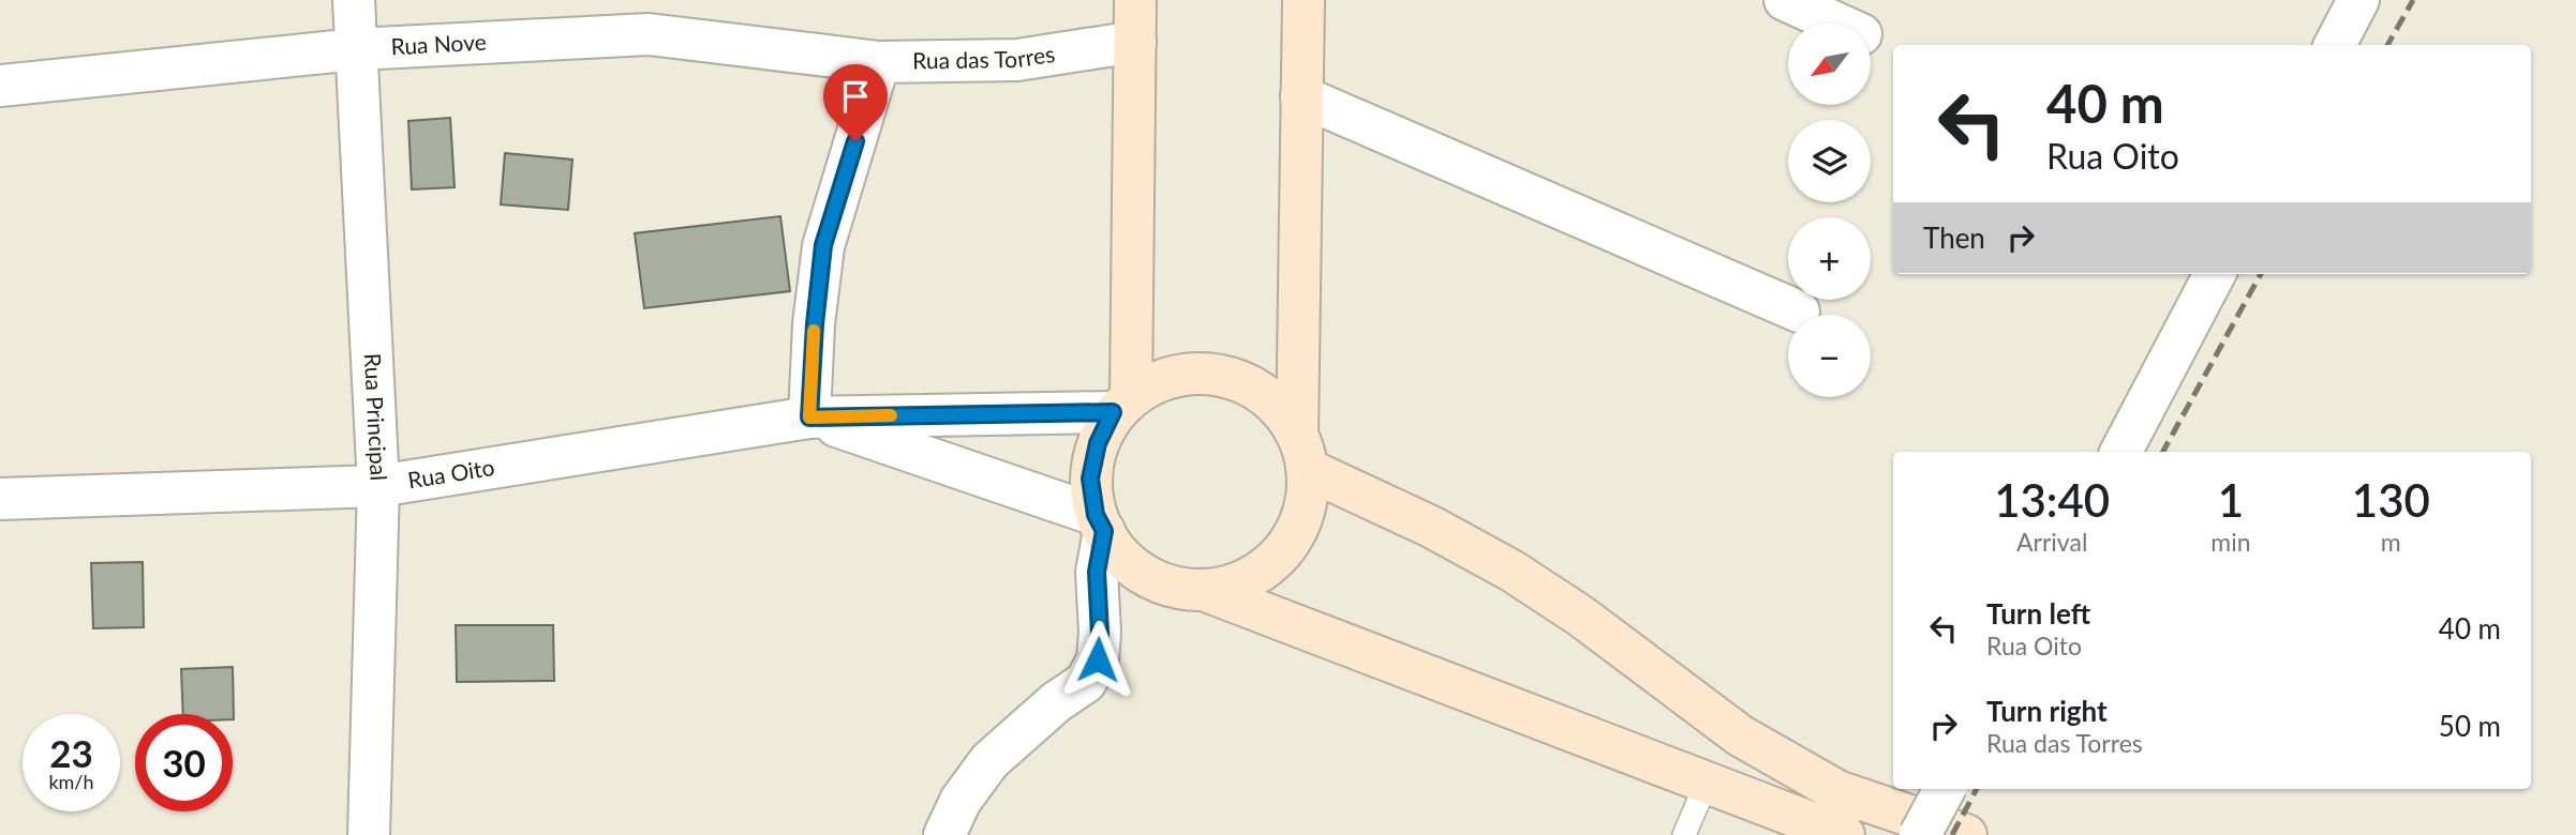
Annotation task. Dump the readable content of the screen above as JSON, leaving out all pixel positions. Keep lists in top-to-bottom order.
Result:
{
  "streets": {
    "street": [
      "Rua Nove",
      "Rua das Torres",
      "Rua Principal",
      "Rua Oito"
    ]
  },
  "crossings": [
    ["Rua Nove", "Rua das Torres"],
    ["Rua Nove", "Rua Principal"],
    ["Rua das Torres", "Rua Oito"],
    ["Rua Principal", "Rua Oito"]
  ],
  "north": "bottom left",
  "page": {
    "map_buttons": ["+", "−"],
    "turn": ["40 m", "Rua Oito"],
    "then": "Then",
    "eta": [
      "13:40",
      "Arrival",
      "1",
      "min",
      "130",
      "m"
    ],
    "list": [
      {
        "name": "Turn left",
        "note": "Rua Oito",
        "value": "40 m"
      },
      {
        "name": "Turn right",
        "note": "Rua das Torres",
        "value": "50 m"
      }
    ],
    "speed": "23 km/h",
    "limit": "30"
  }
}
